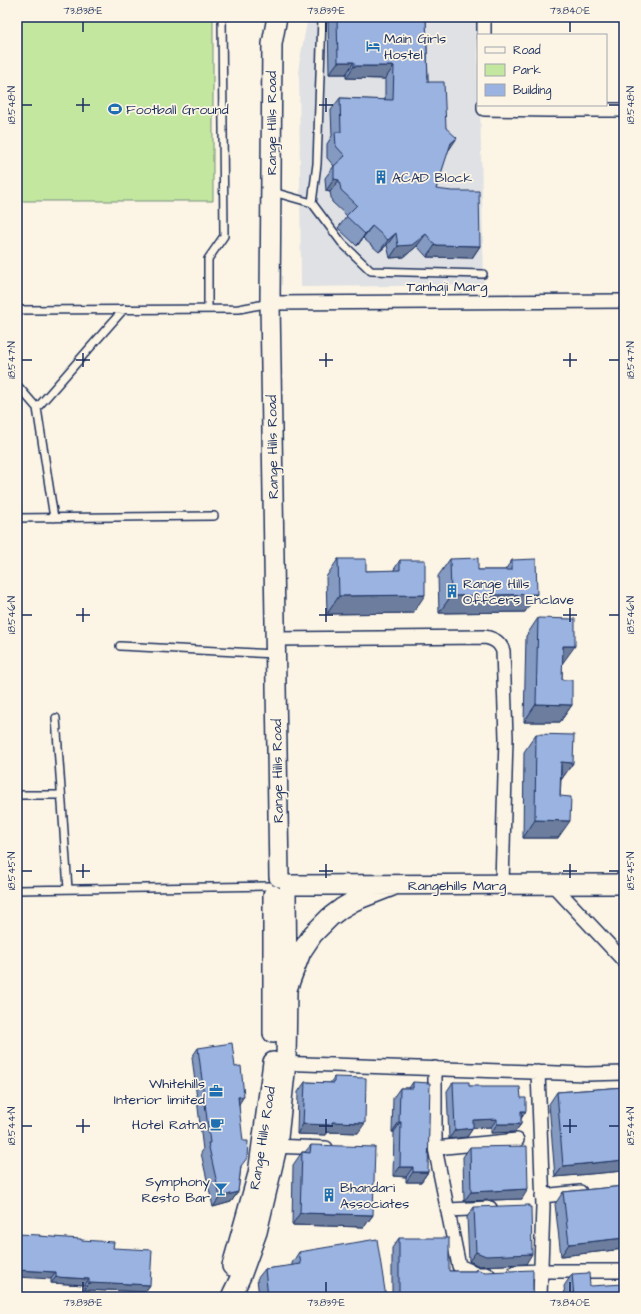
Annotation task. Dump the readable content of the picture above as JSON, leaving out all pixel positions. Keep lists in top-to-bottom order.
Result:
{
  "streets": {
    "main road": ["Range Hills Road", "Rangehills Marg"],
    "street": ["Tanhaji Marg"]
  },
  "crossings": [
    ["Range Hills Road", "Tanhaji Marg"],
    ["Range Hills Road", "Rangehills Marg"]
  ],
  "places": {
    "hotel": ["Main Girls Hostel"],
    "sports": ["Football Ground"],
    "building": ["ACAD Block", "Range Hills Offcers Enclave", "Bhandari Associates"],
    "office": ["Whitehills Interior limited"],
    "cafe": ["Hotel Ratna"],
    "bar": ["Symphony Resto Bar"]
  },
  "legend": ["Road", "Park", "Building"],
  "coordinates": [
    "73.838°E",
    "73.839°E",
    "73.840°E",
    "18.548°N",
    "18.547°N",
    "18.546°N",
    "18.545°N",
    "18.544°N"
  ]
}
